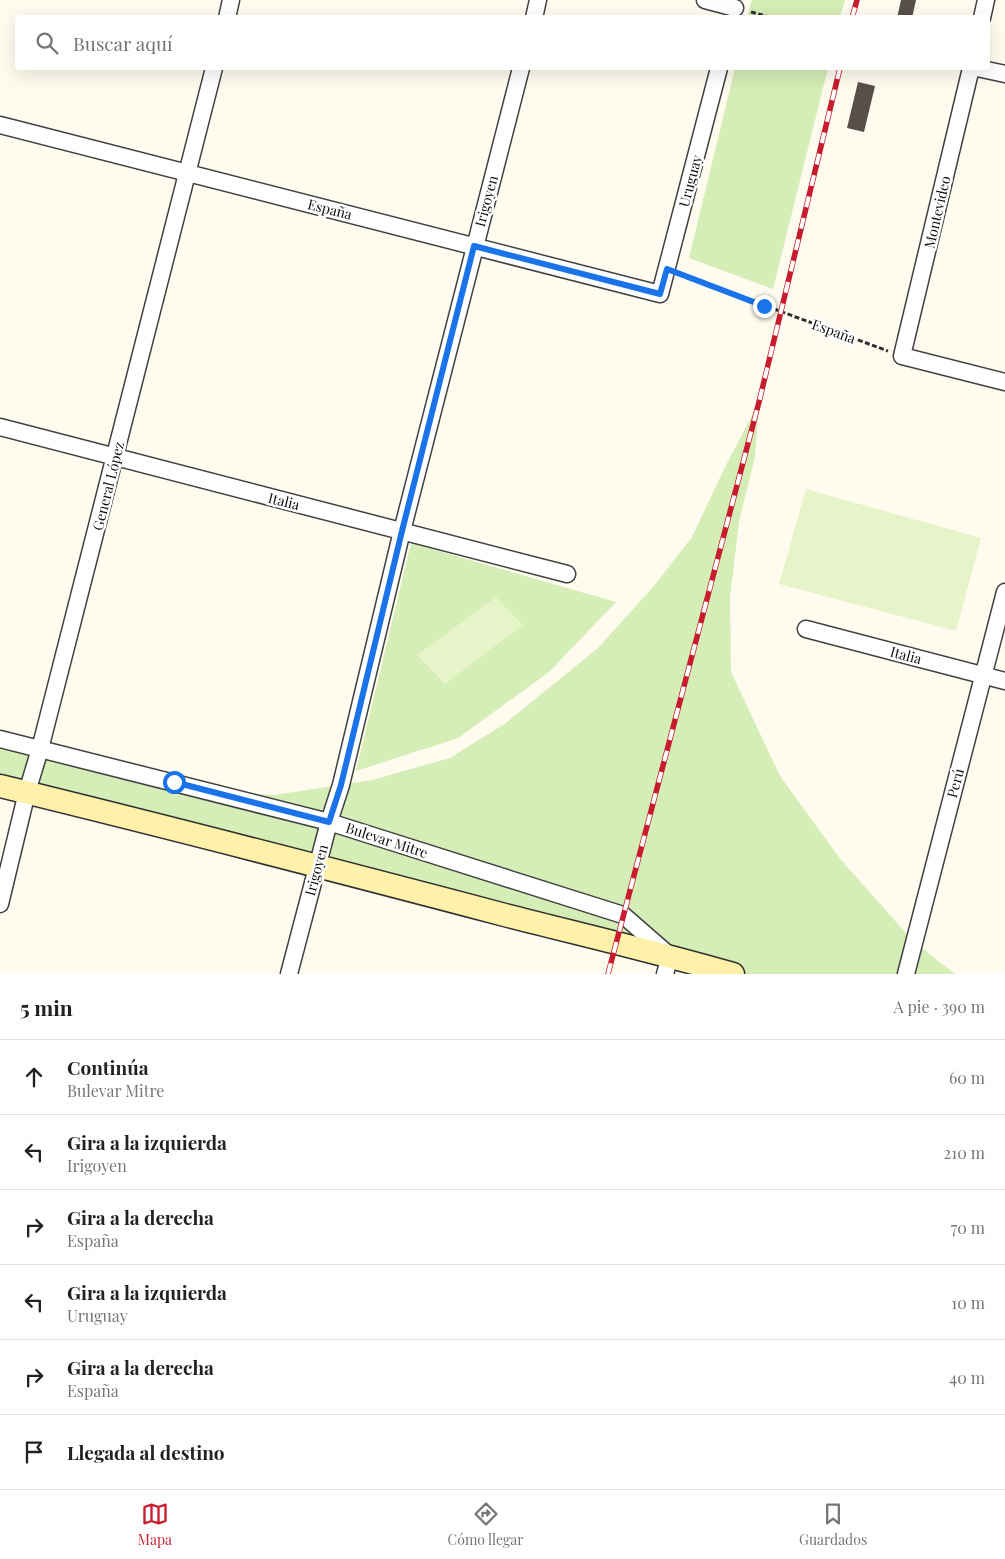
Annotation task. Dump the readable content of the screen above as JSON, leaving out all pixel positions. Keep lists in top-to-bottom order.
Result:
{
  "streets": {
    "street": [
      "Uruguay",
      "Irigoyen",
      "España",
      "Montevideo",
      "General López",
      "Italia",
      "Perú",
      "Bulevar Mitre"
    ]
  },
  "crossings": [
    ["Uruguay", "España"],
    ["Irigoyen", "España"],
    ["Irigoyen", "Italia"],
    ["Irigoyen", "Bulevar Mitre"],
    ["España", "Montevideo"],
    ["España", "General López"],
    ["General López", "Italia"],
    ["General López", "Bulevar Mitre"],
    ["Italia", "Perú"]
  ],
  "page": {
    "search": "Buscar aquí",
    "heading": ["5 min", "A pie · 390 m"],
    "list": [
      ["Continúa", "Bulevar Mitre", "60 m"],
      ["Gira a la izquierda", "Irigoyen", "210 m"],
      ["Gira a la derecha", "España", "70 m"],
      ["Gira a la izquierda", "Uruguay", "10 m"],
      ["Gira a la derecha", "España", "40 m"],
      "Llegada al destino"
    ],
    "nav": ["Mapa", "Cómo llegar", "Guardados"]
  }
}
